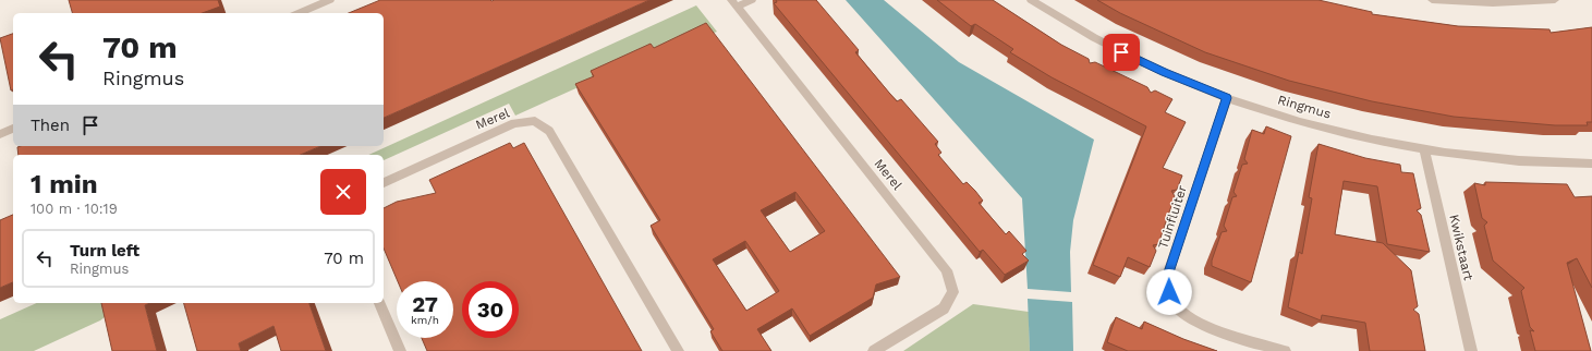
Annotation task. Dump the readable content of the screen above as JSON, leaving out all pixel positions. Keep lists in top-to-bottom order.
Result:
{
  "streets": {
    "street": [
      "Ringmus",
      "Merel",
      "Tuinfluiter",
      "Kwikstaart"
    ]
  },
  "crossings": [
    ["Ringmus", "Tuinfluiter"],
    ["Ringmus", "Kwikstaart"]
  ],
  "page": {
    "turn": ["70 m", "Ringmus"],
    "then": "Then",
    "heading": ["1 min", "100 m · 10:19"],
    "list": [
      {
        "name": "Turn left",
        "note": "Ringmus",
        "value": "70 m"
      }
    ],
    "speed": "27 km/h",
    "limit": "30"
  }
}
